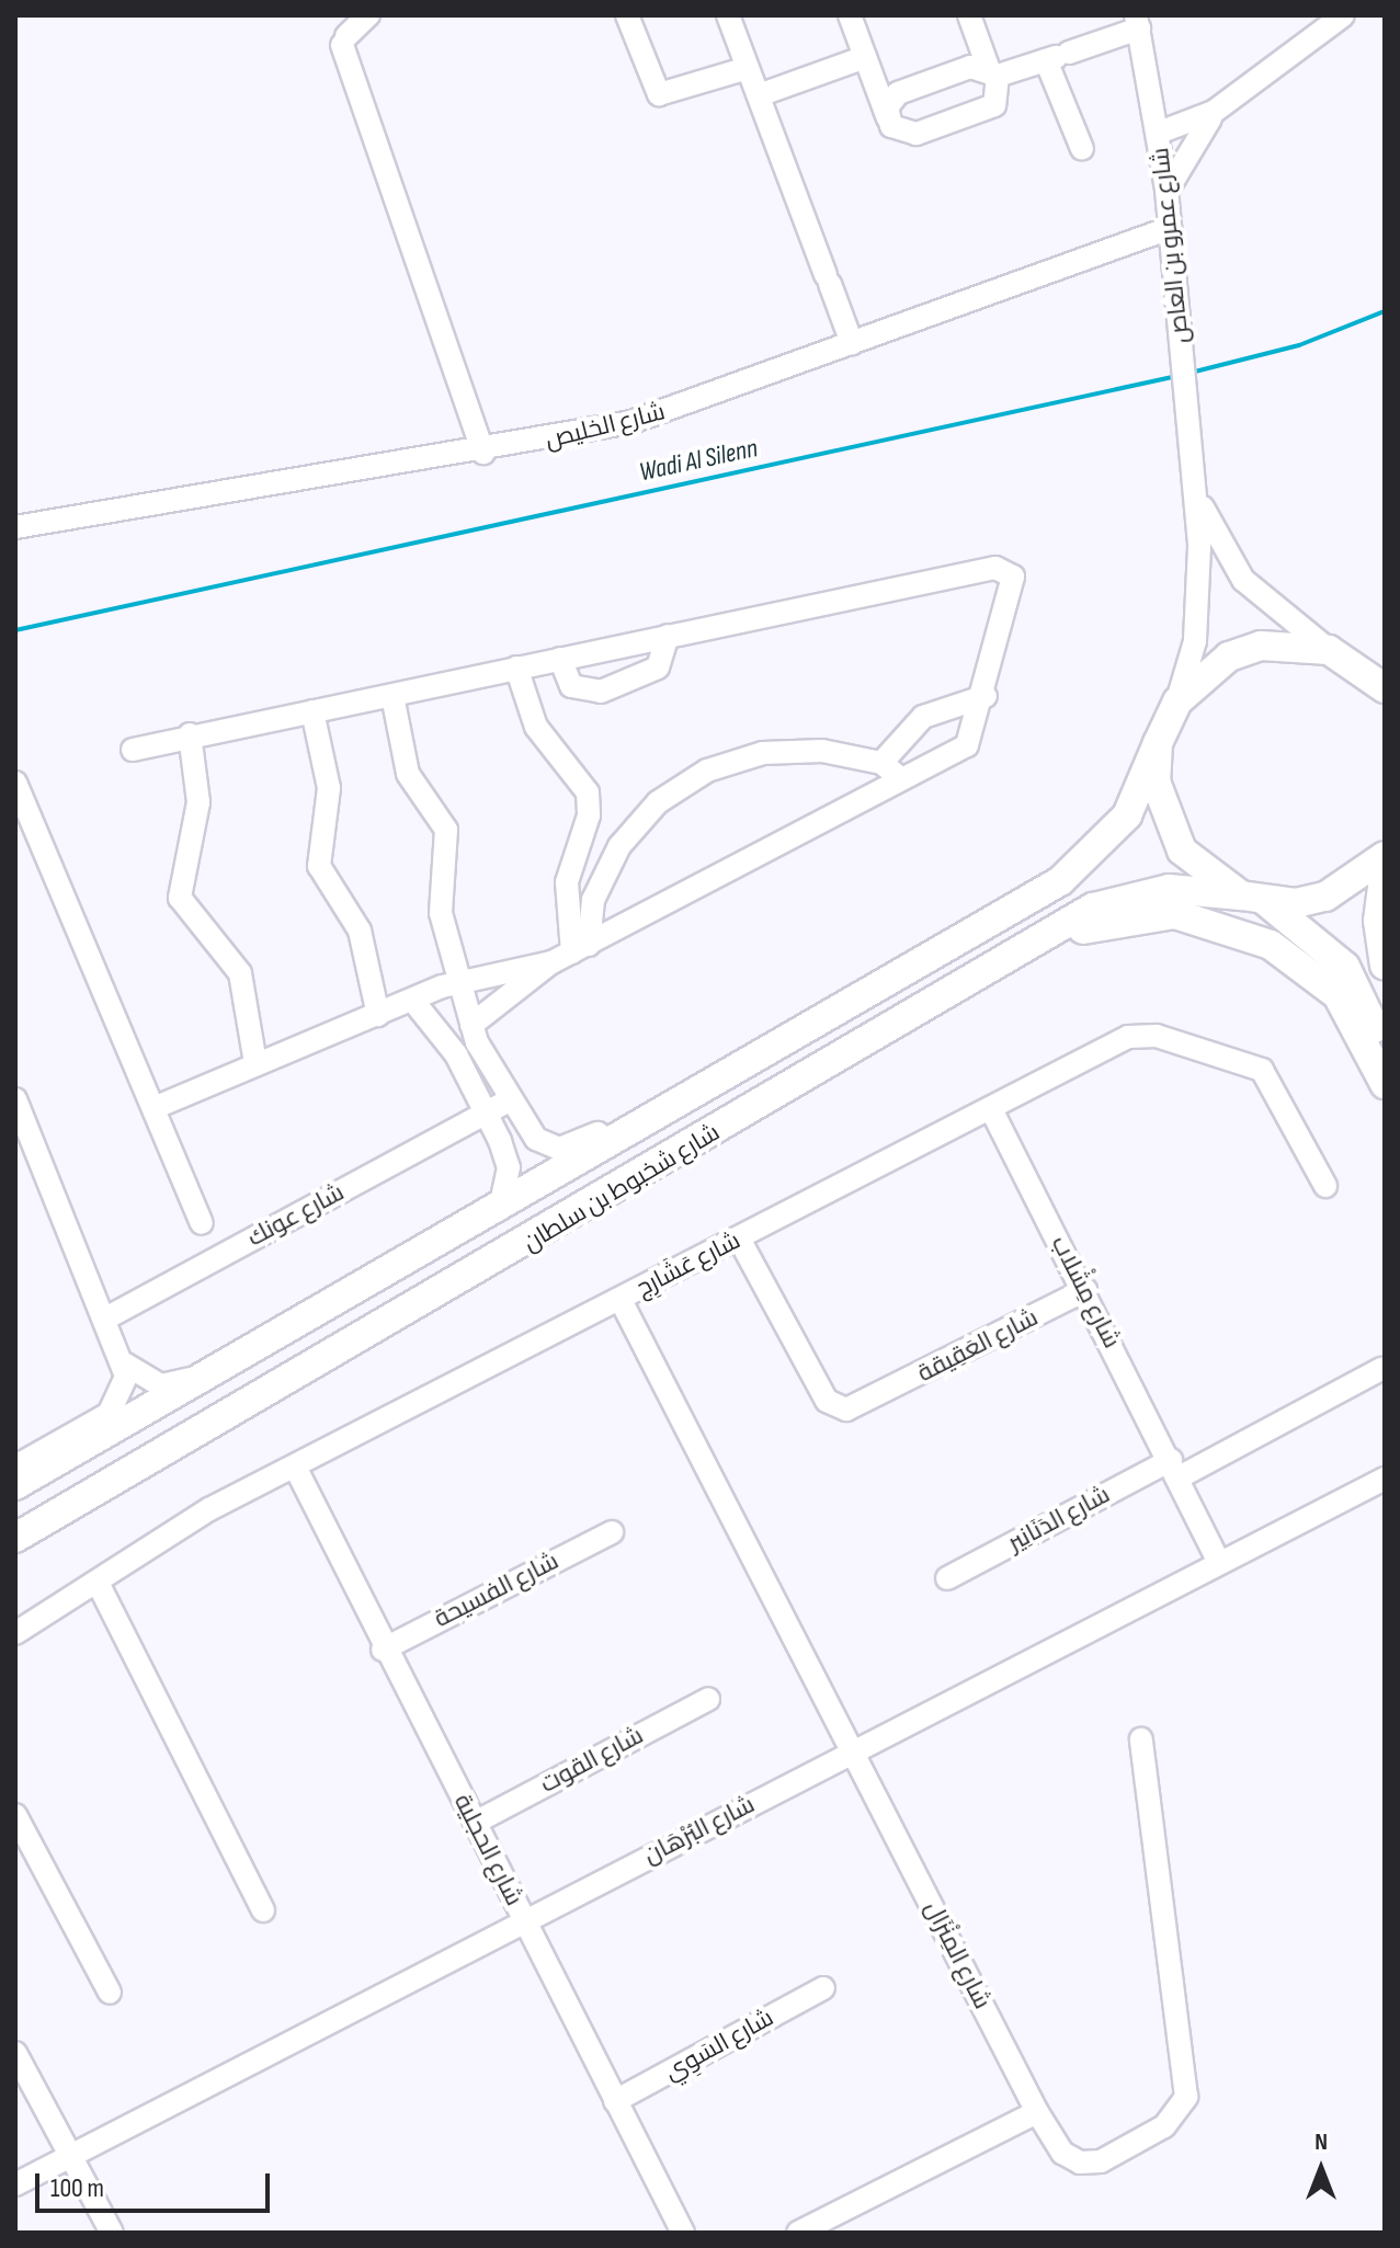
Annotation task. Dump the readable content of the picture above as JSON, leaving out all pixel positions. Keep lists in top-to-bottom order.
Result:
{
  "streets": {
    "main road": ["شارع شخبوط بن سلطان"],
    "street": [
      "شارع عمرو بن العاص",
      "شارع الخليص",
      "شارع عونك",
      "شارع عَشَارِج",
      "شارع مِشْلاب",
      "شارع العَقِيقة",
      "شارع الدَنَانِير",
      "شارع الفسيحة",
      "شارع القوت",
      "شارع البُرْهَان",
      "شارع الحجلية",
      "شارع المِنْزَال",
      "شارع السَوِي"
    ]
  },
  "crossings": [
    ["شارع عمرو بن العاص", "شارع الخليص"],
    ["شارع عمرو بن العاص", "شارع شخبوط بن سلطان"],
    ["شارع عَشَارِج", "شارع مِشْلاب"],
    ["شارع عَشَارِج", "شارع العَقِيقة"],
    ["شارع عَشَارِج", "شارع الحجلية"],
    ["شارع عَشَارِج", "شارع المِنْزَال"],
    ["شارع مِشْلاب", "شارع العَقِيقة"],
    ["شارع مِشْلاب", "شارع الدَنَانِير"],
    ["شارع مِشْلاب", "شارع البُرْهَان"],
    ["شارع الفسيحة", "شارع الحجلية"],
    ["شارع القوت", "شارع الحجلية"],
    ["شارع البُرْهَان", "شارع الحجلية"],
    ["شارع البُرْهَان", "شارع المِنْزَال"],
    ["شارع الحجلية", "شارع السَوِي"]
  ],
  "water": ["Wadi Al Silenn"],
  "scale_bar": "100 m",
  "north": "top"
}
